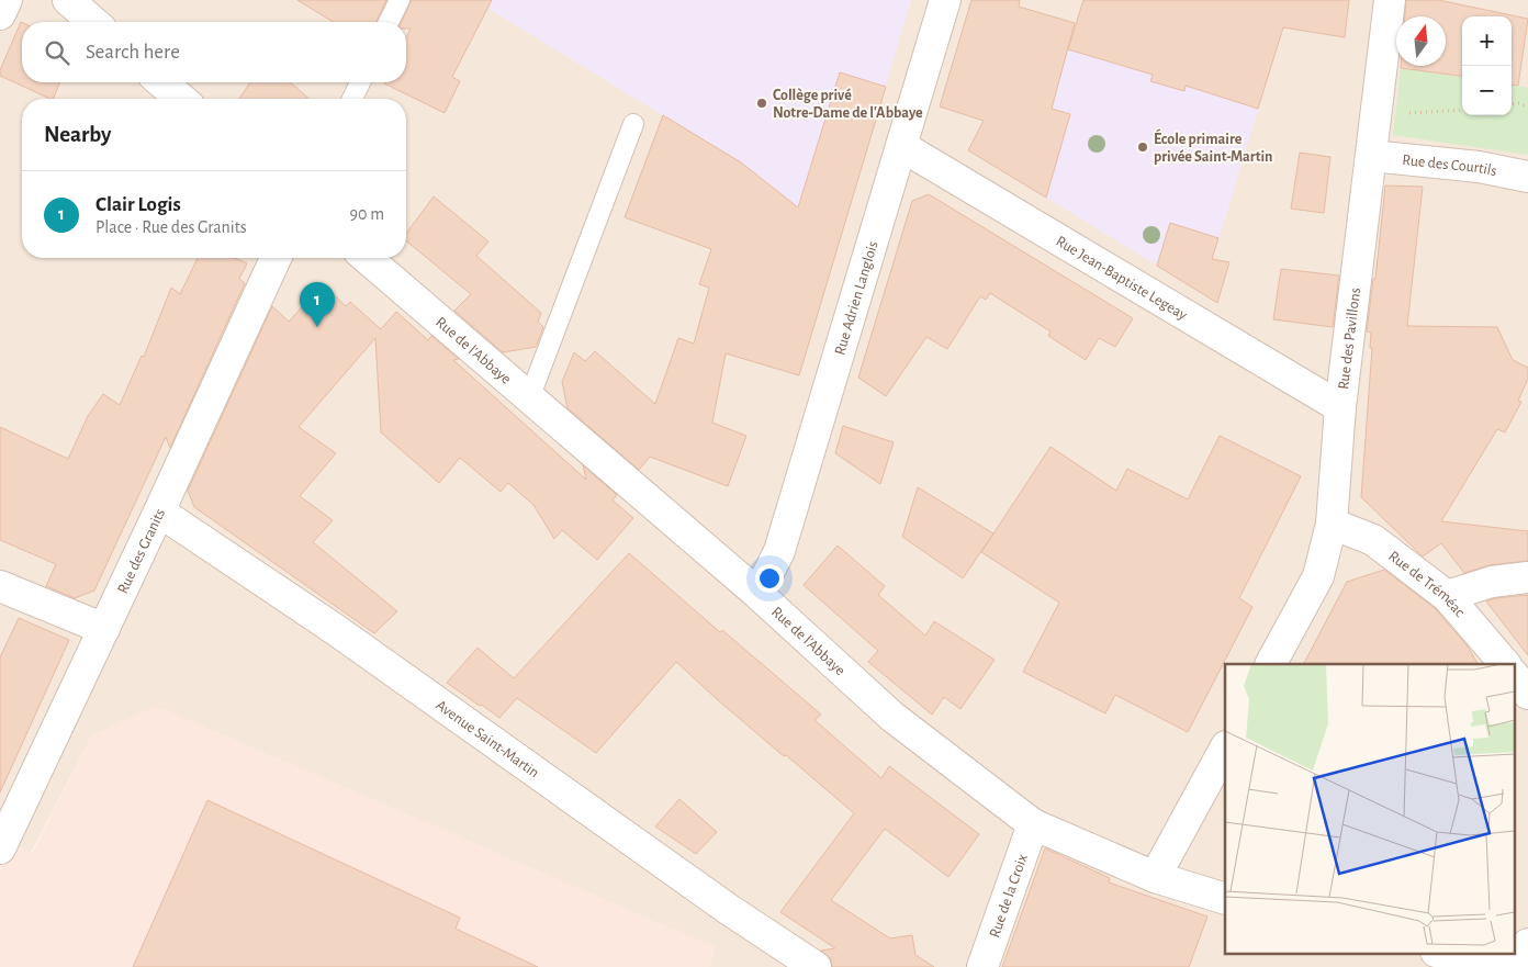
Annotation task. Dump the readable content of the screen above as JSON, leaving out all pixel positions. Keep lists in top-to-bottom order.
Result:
{
  "streets": {
    "street": [
      "Rue des Courtils",
      "Rue Jean-Baptiste Legeay",
      "Rue Adrien Langlois",
      "Rue des Pavillons",
      "Rue de l'Abbaye",
      "Rue des Granits",
      "Rue de Tréméac",
      "Avenue Saint-Martin",
      "Rue de la Croix"
    ]
  },
  "crossings": [
    ["Rue des Courtils", "Rue des Pavillons"],
    ["Rue Jean-Baptiste Legeay", "Rue Adrien Langlois"],
    ["Rue Jean-Baptiste Legeay", "Rue des Pavillons"],
    ["Rue Adrien Langlois", "Rue de l'Abbaye"],
    ["Rue des Pavillons", "Rue de Tréméac"],
    ["Rue de l'Abbaye", "Rue de la Croix"],
    ["Rue des Granits", "Avenue Saint-Martin"]
  ],
  "places": ["Collège privé Notre-Dame de l'Abbaye", "École primaire privée Saint-Martin"],
  "north": "top",
  "page": {
    "map_buttons": ["+", "−"],
    "search": "Search here",
    "heading": "Nearby",
    "list": [
      {
        "mark": "1",
        "name": "Clair Logis",
        "note": "Place · Rue des Granits",
        "value": "90 m"
      }
    ],
    "pins": "1"
  }
}
